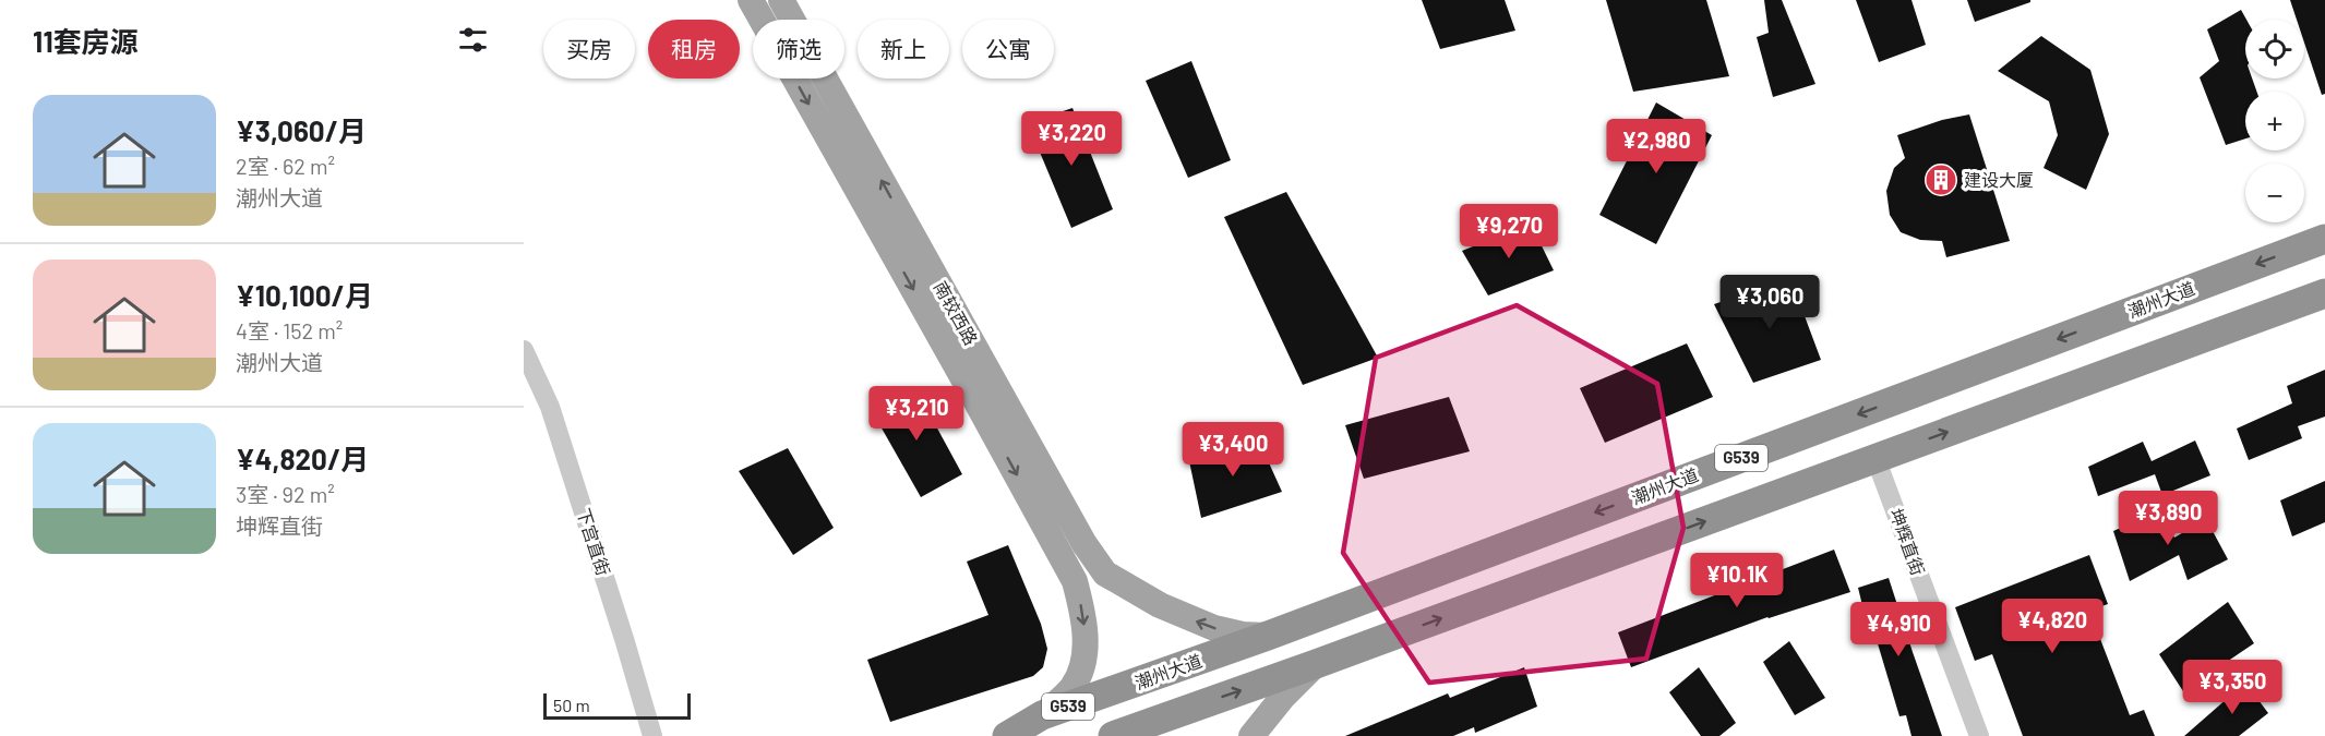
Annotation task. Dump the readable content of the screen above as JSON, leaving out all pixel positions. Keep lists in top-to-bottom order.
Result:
{
  "streets": {
    "highway": ["潮州大道", "G539"],
    "main road": ["南较西路"],
    "street": ["下宫直街", "坤辉直街"]
  },
  "crossings": [
    ["潮州大道", "南较西路"],
    ["G539", "坤辉直街"]
  ],
  "places": {
    "building": ["建设大厦"]
  },
  "scale_bar": "50 m",
  "page": {
    "heading": "11套房源",
    "map_buttons": ["+", "−"],
    "chip": [
      "买房",
      "租房",
      "筛选",
      "新上",
      "公寓"
    ],
    "list": [
      {
        "name": "¥3,060/月",
        "note": "2室 · 62 m² · 潮州大道"
      },
      {
        "name": "¥10,100/月",
        "note": "4室 · 152 m² · 潮州大道"
      },
      {
        "name": "¥4,820/月",
        "note": "3室 · 92 m² · 坤辉直街"
      }
    ],
    "price": [
      "¥3,220",
      "¥2,980",
      "¥9,270",
      "¥3,060",
      "¥3,210",
      "¥3,400",
      "¥3,890",
      "¥10.1K",
      "¥4,820",
      "¥4,910",
      "¥3,350"
    ],
    "scale": "50 m"
  }
}
